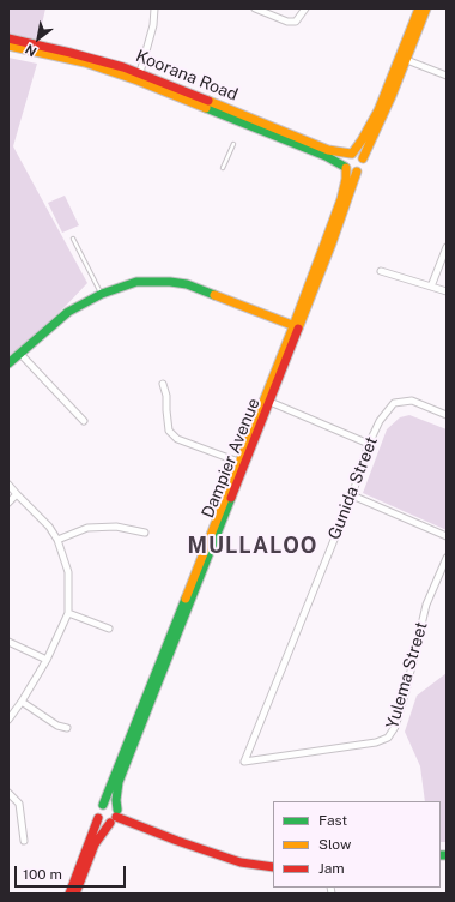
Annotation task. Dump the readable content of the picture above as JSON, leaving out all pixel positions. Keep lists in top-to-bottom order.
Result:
{
  "streets": {
    "main road": ["Koorana Road", "Dampier Avenue"],
    "street": ["Gunida Street", "Yulema Street"]
  },
  "crossings": [
    ["Koorana Road", "Dampier Avenue"],
    ["Gunida Street", "Yulema Street"]
  ],
  "districts": ["MULLALOO"],
  "legend": ["Fast", "Slow", "Jam"],
  "scale_bar": "100 m",
  "north": "bottom left"
}
